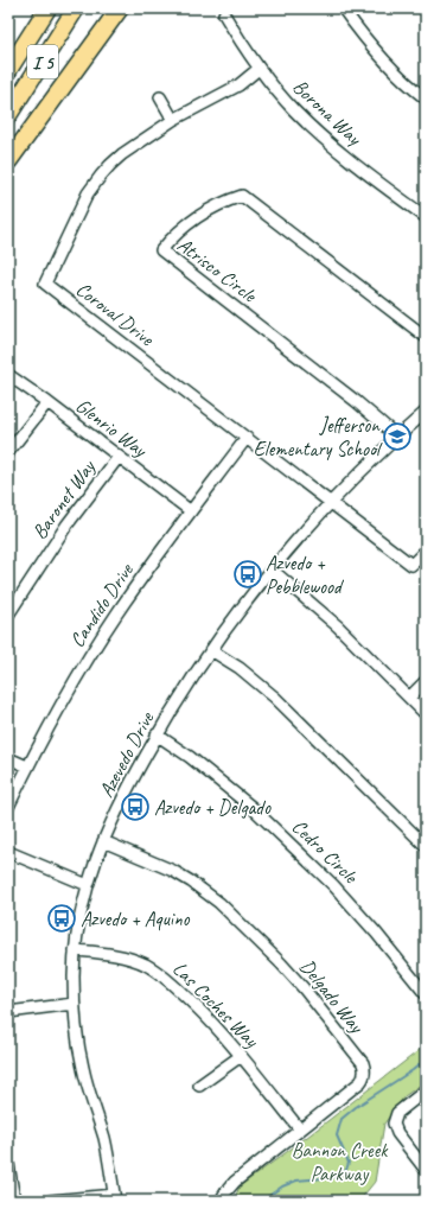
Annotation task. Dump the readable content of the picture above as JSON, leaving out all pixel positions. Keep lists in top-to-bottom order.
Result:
{
  "streets": {
    "highway": ["I 5"],
    "street": [
      "Borona Way",
      "Atrisco Circle",
      "Coroval Drive",
      "Glenrio Way",
      "Baronet Way",
      "Candido Drive",
      "Azevedo Drive",
      "Cedro Circle",
      "Delgado Way",
      "Las Coches Way"
    ]
  },
  "crossings": [
    ["Borona Way", "Coroval Drive"],
    ["Atrisco Circle", "Azevedo Drive"],
    ["Coroval Drive", "Candido Drive"],
    ["Coroval Drive", "Azevedo Drive"],
    ["Glenrio Way", "Baronet Way"],
    ["Glenrio Way", "Candido Drive"],
    ["Azevedo Drive", "Cedro Circle"],
    ["Azevedo Drive", "Delgado Way"],
    ["Azevedo Drive", "Las Coches Way"],
    ["Delgado Way", "Las Coches Way"]
  ],
  "parks": ["Bannon Creek Parkway"],
  "places": {
    "school or university": ["Jefferson Elementary School"],
    "bus stop": ["Azvedo + Pebblewood", "Azvedo + Delgado", "Azvedo + Aquino"]
  }
}
